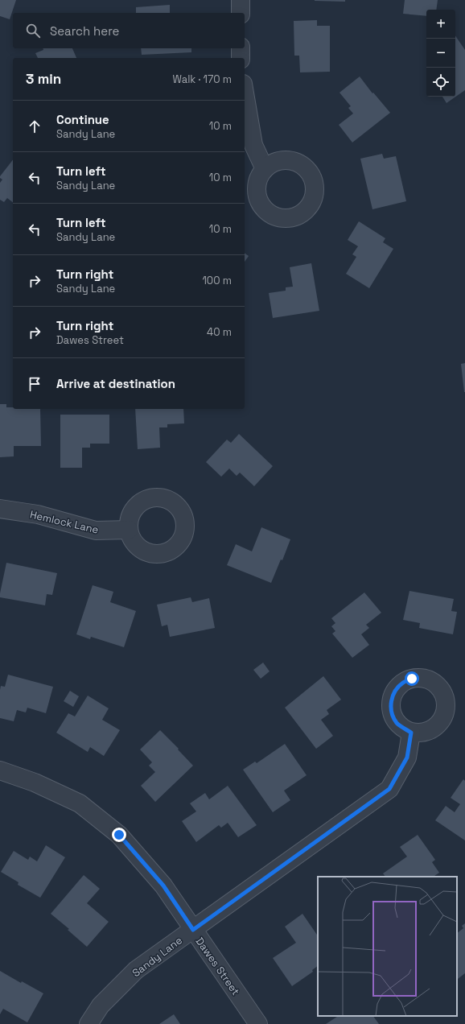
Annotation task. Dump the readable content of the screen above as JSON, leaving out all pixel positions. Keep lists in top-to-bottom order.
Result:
{
  "streets": {
    "street": ["Hemlock Lane", "Sandy Lane", "Dawes Street"]
  },
  "crossings": [
    ["Sandy Lane", "Dawes Street"]
  ],
  "page": {
    "map_buttons": ["+", "−"],
    "search": "Search here",
    "heading": ["3 min", "Walk · 170 m"],
    "list": [
      ["Continue", "Sandy Lane", "10 m"],
      ["Turn left", "Sandy Lane", "10 m"],
      ["Turn left", "Sandy Lane", "10 m"],
      ["Turn right", "Sandy Lane", "100 m"],
      ["Turn right", "Dawes Street", "40 m"],
      "Arrive at destination"
    ]
  }
}
